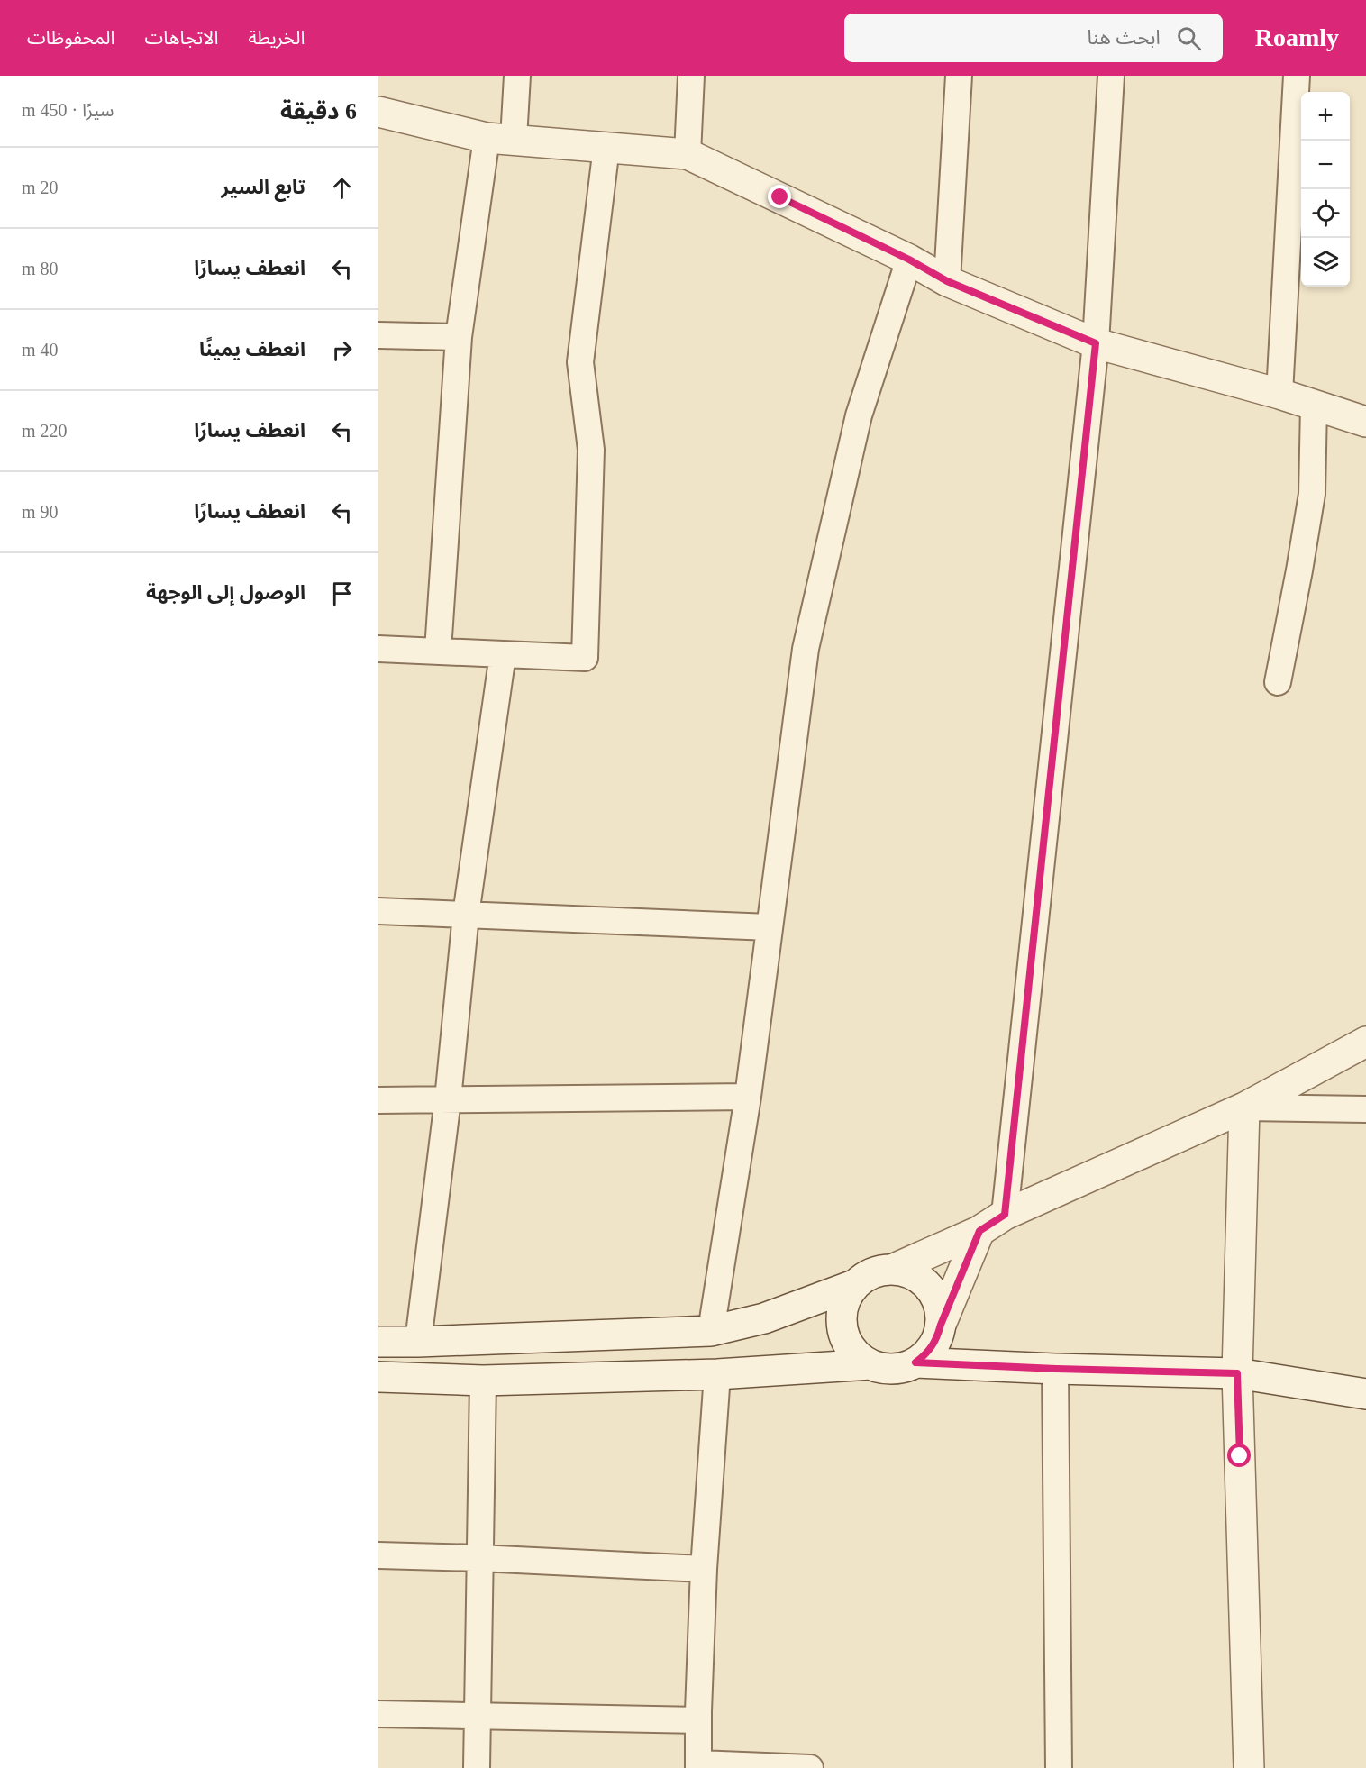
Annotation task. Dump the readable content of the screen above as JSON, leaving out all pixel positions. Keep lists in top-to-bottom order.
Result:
{
  "page": {
    "header": "Roamly",
    "search": "ابحث هنا",
    "nav": ["الخريطة", "الاتجاهات", "المحفوظات"],
    "heading": ["6 دقيقة", "سيرًا · 450 m"],
    "map_buttons": ["+", "−"],
    "list": [
      ["تابع السير", "20 m"],
      ["انعطف يسارًا", "80 m"],
      ["انعطف يمينًا", "40 m"],
      ["انعطف يسارًا", "220 m"],
      ["انعطف يسارًا", "90 m"],
      "الوصول إلى الوجهة"
    ]
  }
}
